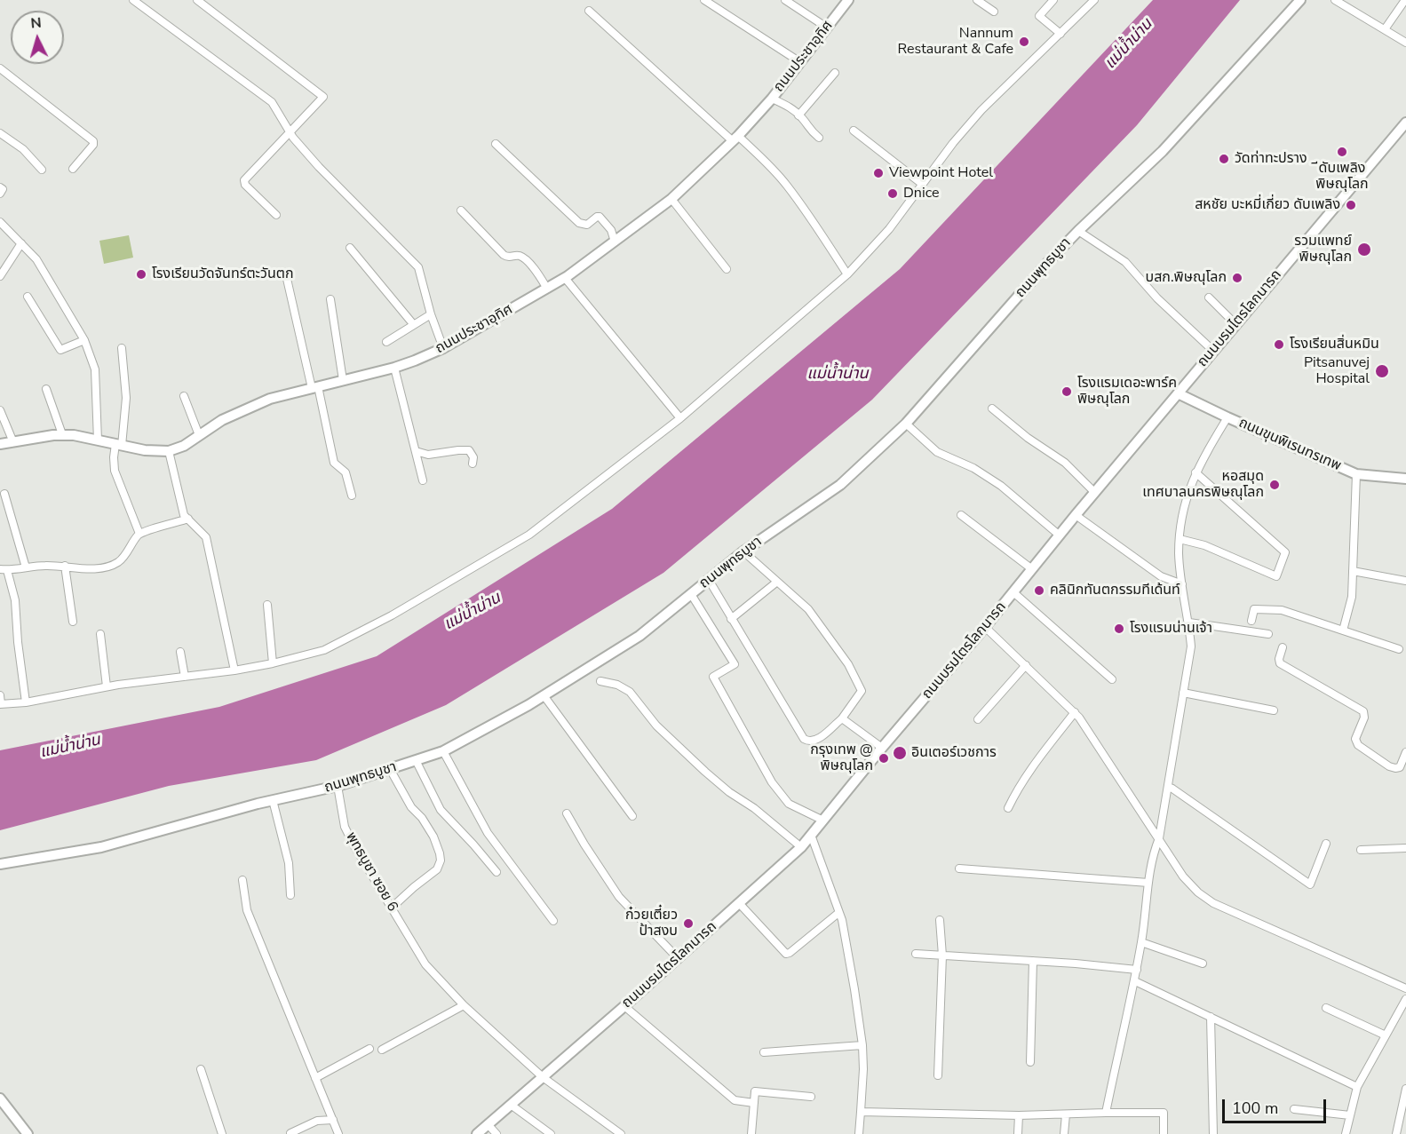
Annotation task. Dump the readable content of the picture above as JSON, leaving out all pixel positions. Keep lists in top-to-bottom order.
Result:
{
  "streets": {
    "street": [
      "ถนนประชาอุทิศ",
      "ถนนพุทธบูชา",
      "ถนนบรมไตรโลกนารถ",
      "ถนนขุนพิเรนทรเทพ",
      "พุทธบูชา ซอย 6"
    ]
  },
  "crossings": [
    ["ถนนพุทธบูชา", "พุทธบูชา ซอย 6"],
    ["ถนนบรมไตรโลกนารถ", "ถนนขุนพิเรนทรเทพ"],
    ["ถนนบรมไตรโลกนารถ", "พุทธบูชา ซอย 6"]
  ],
  "water": ["แม่น้ำน่าน"],
  "places": [
    "Nannum Restaurant & Cafe",
    "ีดับเพลิง พิษณุโลก",
    "วัดท่าทะปราง",
    "Viewpoint Hotel",
    "Dnice",
    "สหชัย บะหมี่เกี่ยว ดับเพลิง",
    "รวมแพทย์ พิษณุโลก",
    "โรงเรียนวัดจันทร์ตะวันตก",
    "บสก.พิษณุโลก",
    "โรงเรียนสิ่นหมิน",
    "Pitsanuvej Hospital",
    "โรงแรมเดอะพาร์ค พิษณุโลก",
    "หอสมุด เทศบาลนครพิษณุโลก",
    "คลินิกทันตกรรมทีเด้นท์",
    "โรงแรมน่านเจ้า",
    "อินเตอร์เวชการ",
    "กรุงเทพ @ พิษณุโลก",
    "ก๋วยเตี๋ยว ป้าสงบ"
  ],
  "scale_bar": "100 m",
  "north": "top"
}
